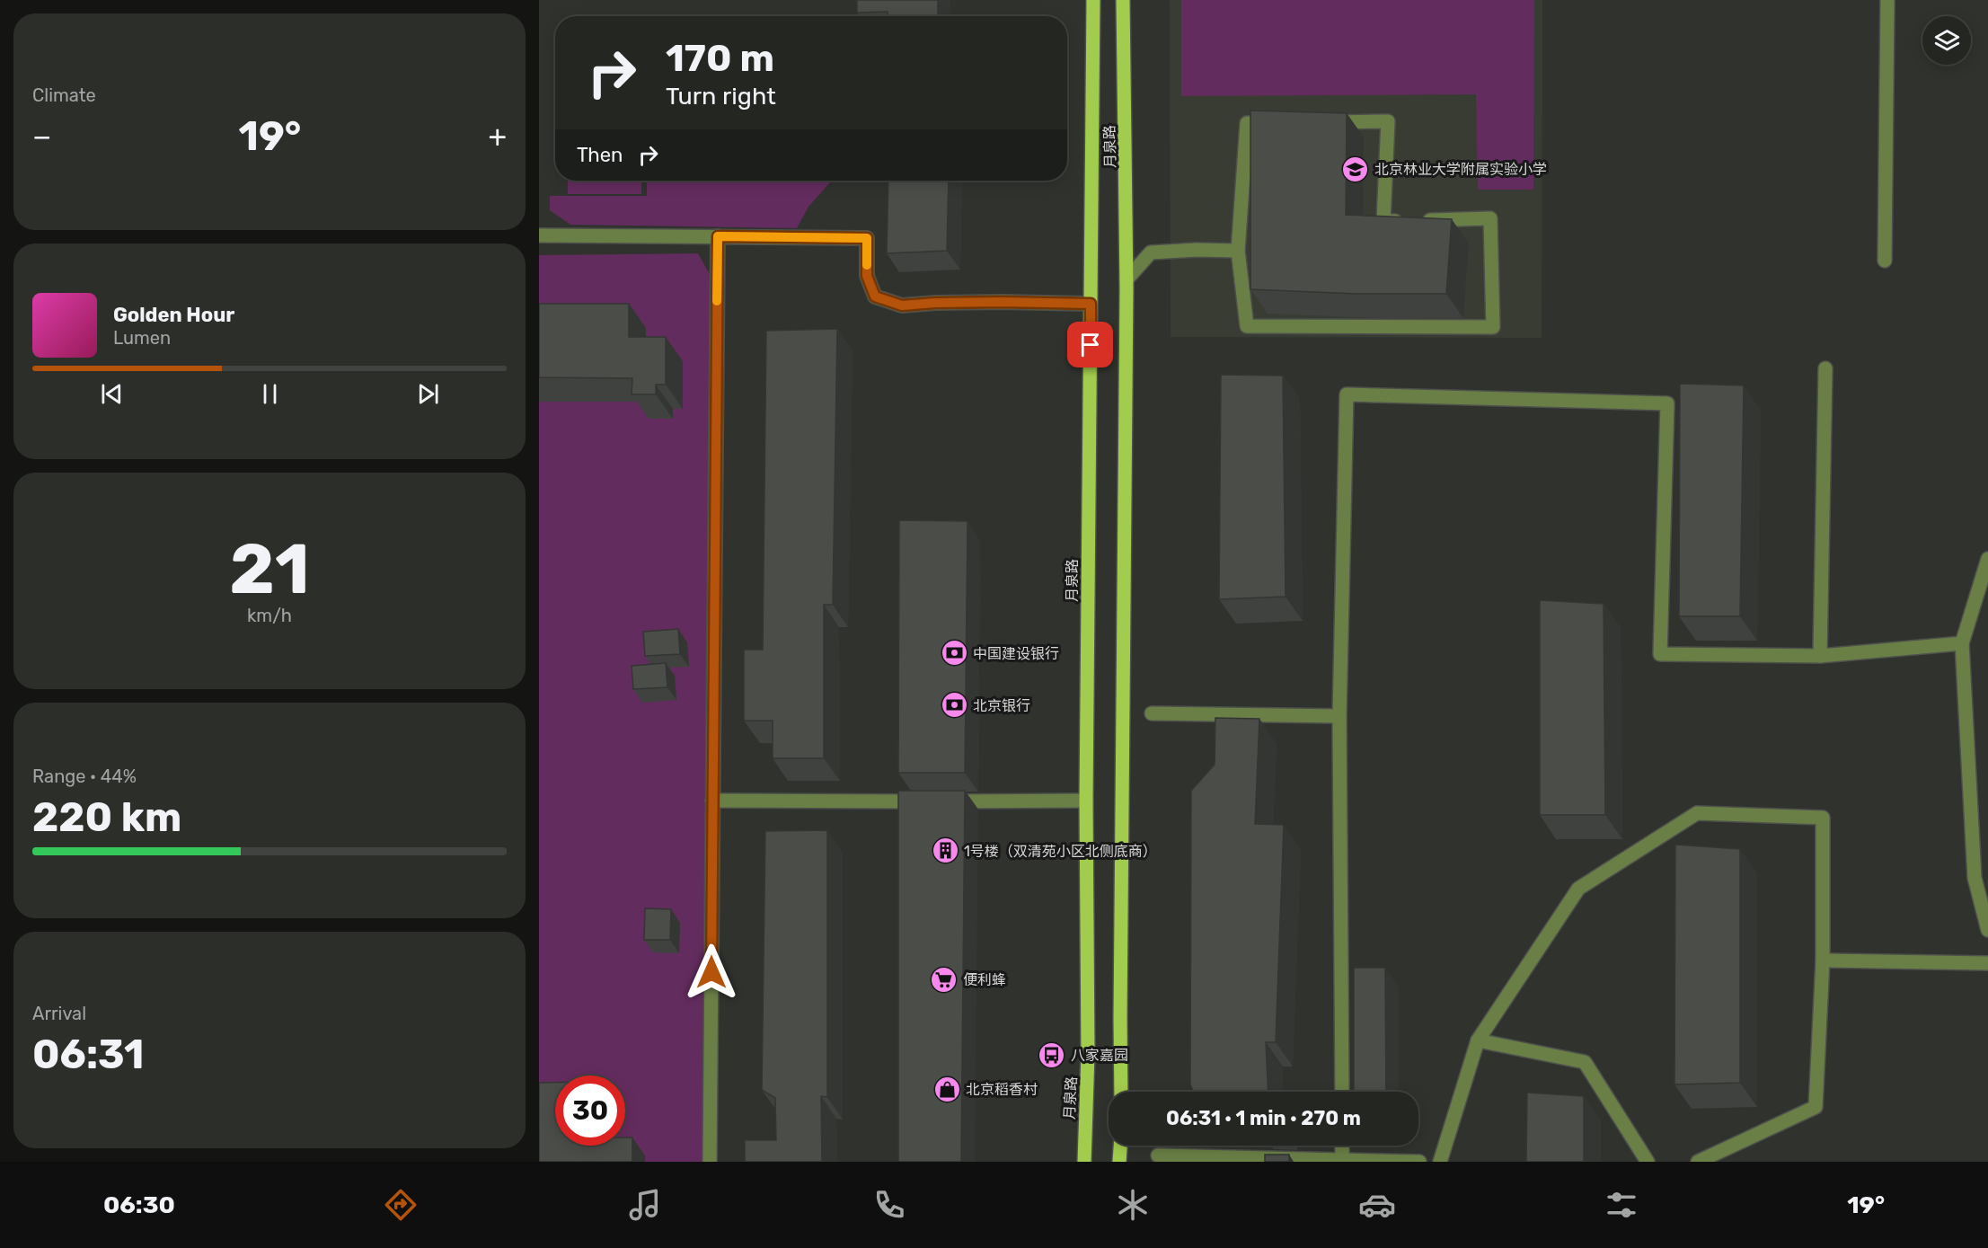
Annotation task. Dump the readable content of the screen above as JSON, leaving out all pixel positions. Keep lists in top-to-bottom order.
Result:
{
  "streets": {
    "main road": ["月泉路"]
  },
  "places": {
    "school or university": ["北京林业大学附属实验小学"],
    "bank": ["中国建设银行", "北京银行"],
    "building": ["1号楼（双清苑小区北侧底商）"],
    "supermarket": ["便利蜂"],
    "bus stop": ["八家嘉园"],
    "shop": ["北京稻香村"]
  },
  "page": {
    "tile": [
      "Climate",
      ["21", "km/h"],
      ["Range · 44%", "220 km"],
      ["Arrival", "06:31"]
    ],
    "turn": ["170 m", "Turn right"],
    "heat": ["−", "19°", "+"],
    "then": "Then",
    "song": ["Golden Hour", "Lumen"],
    "limit": "30",
    "trip": "06:31 · 1 min · 270 m",
    "tabs": ["06:30", "19°"]
  }
}
